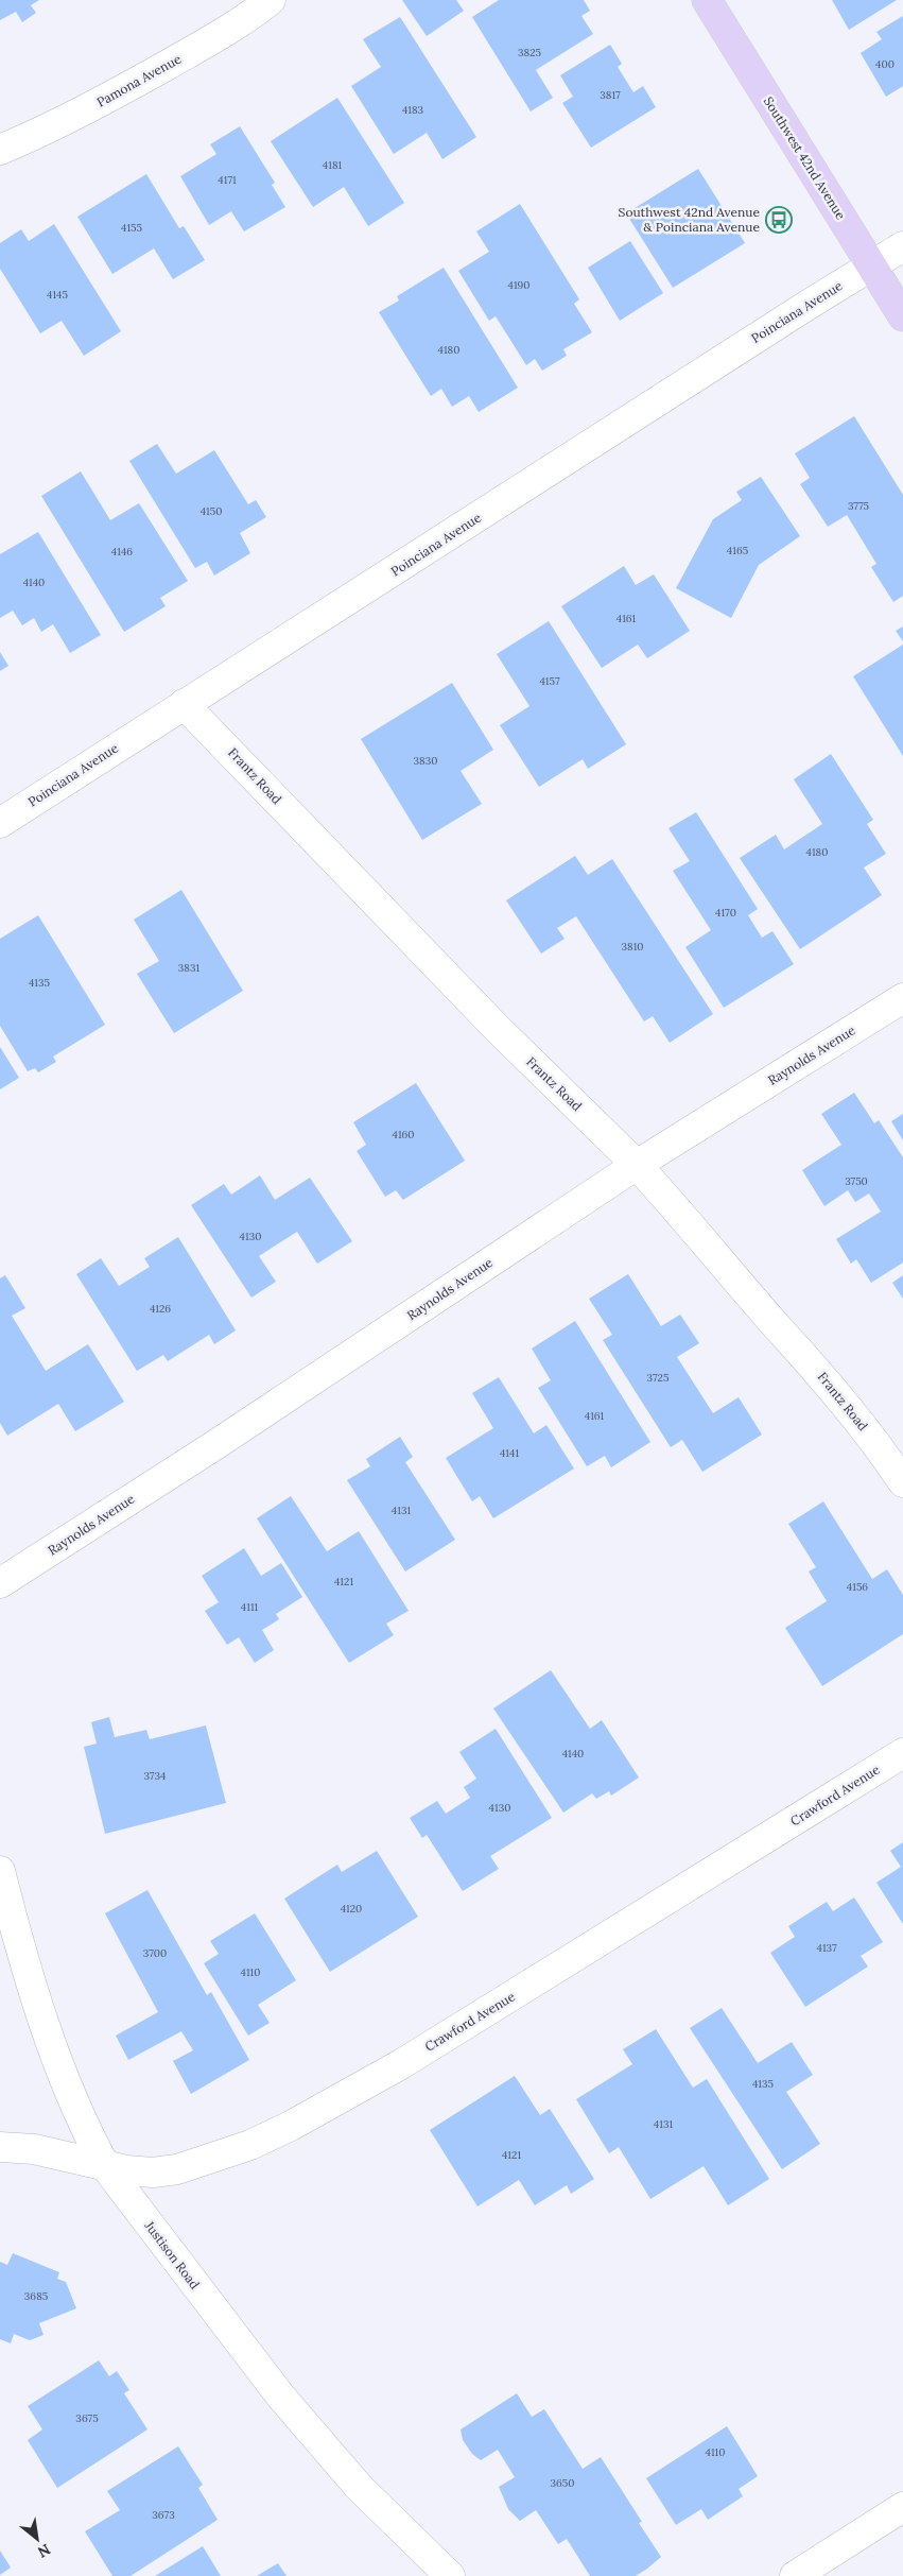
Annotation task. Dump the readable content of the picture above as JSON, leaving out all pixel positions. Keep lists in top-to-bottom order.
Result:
{
  "streets": {
    "main road": ["Southwest 42nd Avenue"],
    "street": [
      "Pamona Avenue",
      "Poinciana Avenue",
      "Frantz Road",
      "Raynolds Avenue",
      "Crawford Avenue",
      "Justison Road"
    ]
  },
  "crossings": [
    ["Southwest 42nd Avenue", "Poinciana Avenue"],
    ["Poinciana Avenue", "Frantz Road"],
    ["Frantz Road", "Raynolds Avenue"],
    ["Crawford Avenue", "Justison Road"]
  ],
  "places": {
    "bus stop": ["Southwest 42nd Avenue & Poinciana Avenue"]
  },
  "house_numbers": [
    "3825",
    "400",
    "3817",
    "4183",
    "4181",
    "4171",
    "4155",
    "4190",
    "4145",
    "4180",
    "3775",
    "4150",
    "4165",
    "4146",
    "4140",
    "4161",
    "4157",
    "3830",
    "4180",
    "4170",
    "3810",
    "3831",
    "4135",
    "4160",
    "3750",
    "4130",
    "4126",
    "3725",
    "4161",
    "4141",
    "4131",
    "4121",
    "4156",
    "4111",
    "4140",
    "3734",
    "4130",
    "4120",
    "4137",
    "3700",
    "4110",
    "4135",
    "4131",
    "4121",
    "3685",
    "3675",
    "4110",
    "3650",
    "3673"
  ],
  "north": "bottom right"
}
